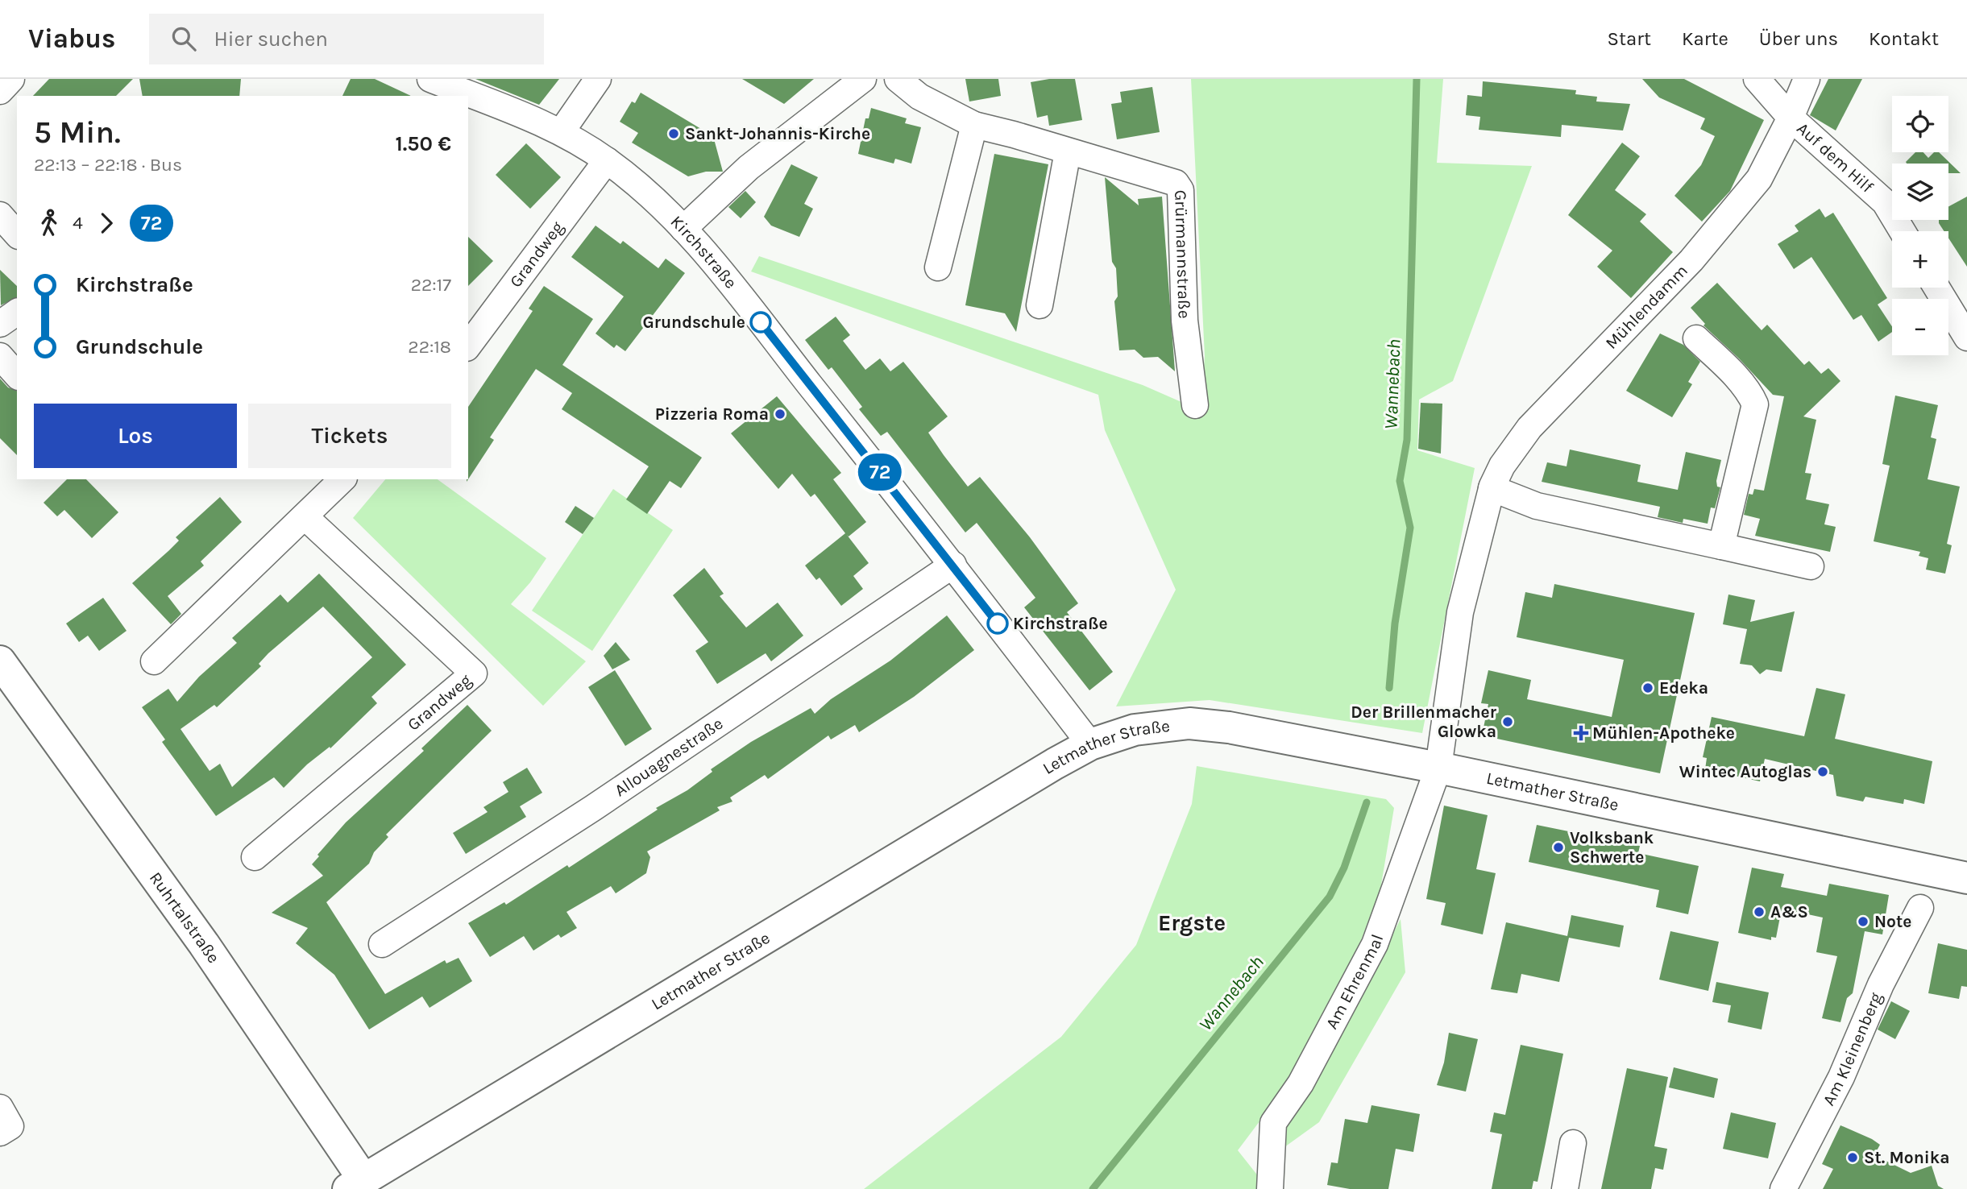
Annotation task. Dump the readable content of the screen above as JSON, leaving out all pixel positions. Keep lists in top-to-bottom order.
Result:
{
  "streets": {
    "main road": ["Letmather Straße", "Ruhrtalstraße"],
    "street": [
      "Auf dem Hilf",
      "Kirchstraße",
      "Grandweg",
      "Grürmannstraße",
      "Mühlendamm",
      "Allouagnestraße",
      "Am Ehrenmal",
      "Am Kleinenberg"
    ]
  },
  "crossings": [
    ["Auf dem Hilf", "Mühlendamm"],
    ["Kirchstraße", "Grandweg"],
    ["Kirchstraße", "Letmather Straße"],
    ["Kirchstraße", "Allouagnestraße"],
    ["Mühlendamm", "Letmather Straße"],
    ["Mühlendamm", "Am Ehrenmal"],
    ["Letmather Straße", "Ruhrtalstraße"],
    ["Letmather Straße", "Am Ehrenmal"]
  ],
  "districts": ["Ergste"],
  "water": ["Wannebach"],
  "places": {
    "other": [
      "Sankt-Johannis-Kirche",
      "Grundschule",
      "Pizzeria Roma",
      "Kirchstraße",
      "Edeka",
      "Der Brillenmacher Glowka",
      "Wintec Autoglas",
      "Volksbank Schwerte",
      "A&S",
      "Note",
      "St. Monika"
    ],
    "health": ["Mühlen-Apotheke"]
  },
  "lines": ["bus line 72"],
  "page": {
    "header": "Viabus",
    "search": "Hier suchen",
    "nav": [
      "Start",
      "Karte",
      "Über uns",
      "Kontakt"
    ],
    "on_map": "72",
    "map_buttons": ["+", "−"],
    "heading": ["5 Min.", "22:13 – 22:18 · Bus", "1.50 €"],
    "legs": ["4", "72"],
    "list": [
      {
        "name": "Kirchstraße",
        "value": "22:17"
      },
      {
        "name": "Grundschule",
        "value": "22:18"
      }
    ],
    "buttons": ["Los", "Tickets"]
  }
}
